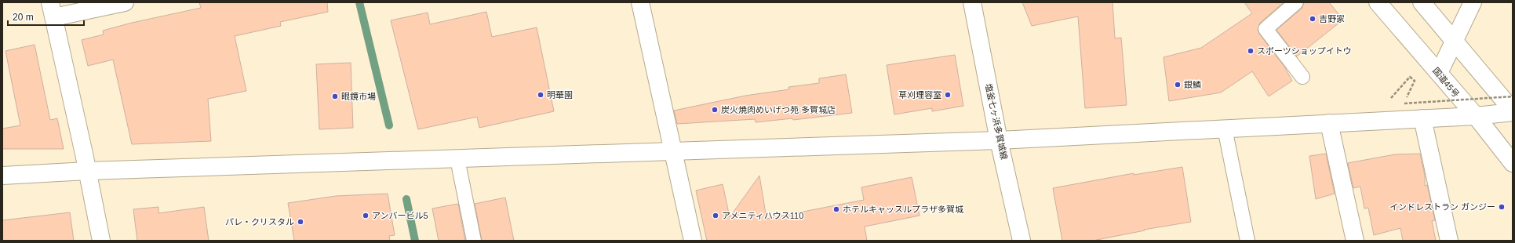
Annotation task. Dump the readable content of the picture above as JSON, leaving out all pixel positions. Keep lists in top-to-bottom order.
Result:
{
  "streets": {
    "main road": ["国道45号", "塩釜七ヶ浜多賀城線"]
  },
  "places": [
    "吉野家",
    "スポーツショップイトウ",
    "銀鱗",
    "明華園",
    "草刈理容室",
    "眼鏡市場",
    "炭火焼肉めいげつ苑 多賀城店",
    "インドレストラン ガンジー",
    "ホテルキャッスルプラザ多賀城",
    "アンバービル5",
    "アメニティハウス110",
    "パレ・クリスタル"
  ],
  "scale_bar": "20 m"
}
